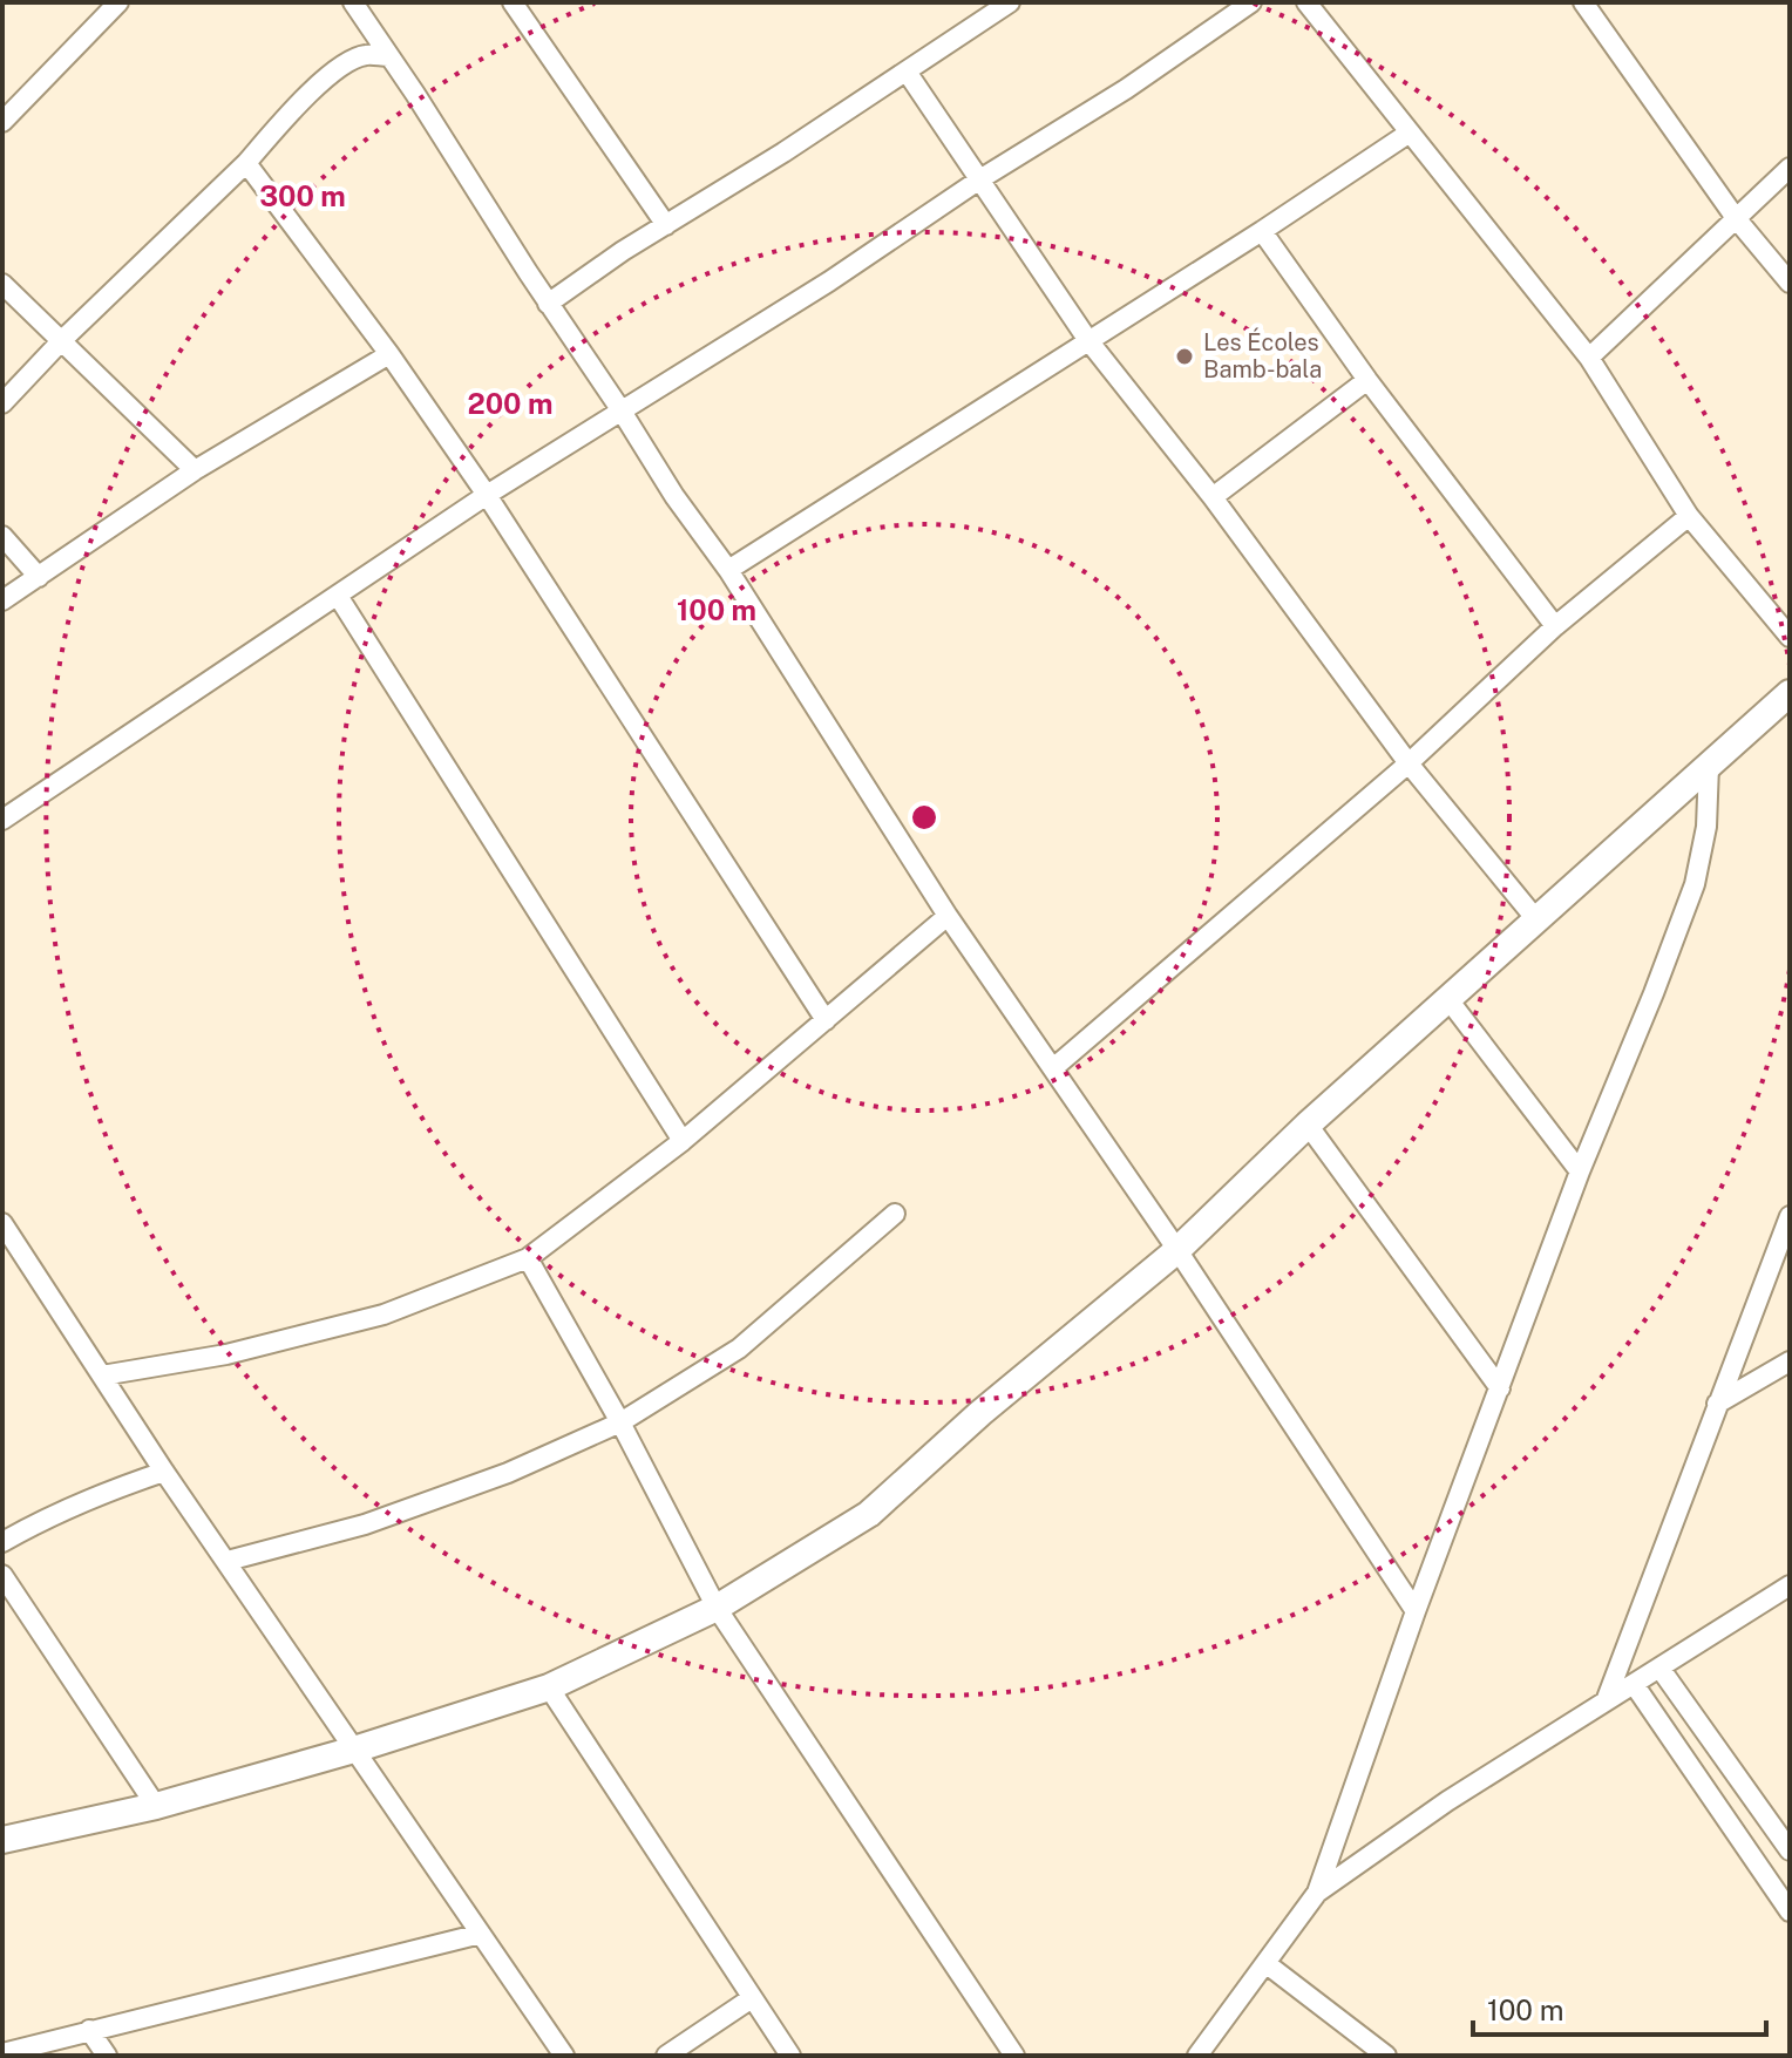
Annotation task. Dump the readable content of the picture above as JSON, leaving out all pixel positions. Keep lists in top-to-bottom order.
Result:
{
  "places": ["Les Écoles Bamb-bala"],
  "scale_bar": "100 m",
  "rings": ["300 m", "200 m", "100 m"]
}
